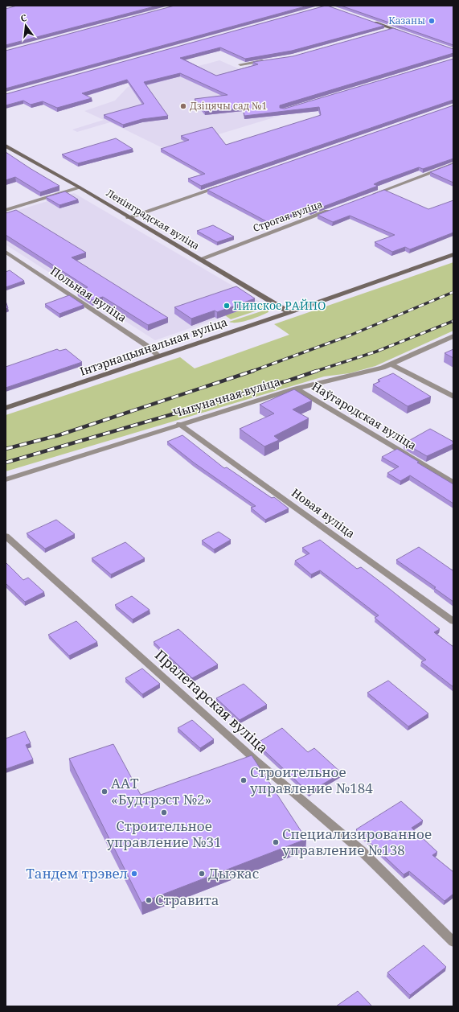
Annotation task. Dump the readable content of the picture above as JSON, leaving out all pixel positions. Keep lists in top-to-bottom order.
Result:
{
  "streets": {
    "street": [
      "Строгая вуліца",
      "Ленінградская вуліца",
      "Польная вуліца",
      "Інтэрнацыянальная вуліца",
      "Чыгуначная вуліца",
      "Наўгародская вуліца",
      "Новая вуліца",
      "Пралетарская вуліца"
    ]
  },
  "crossings": [
    ["Строгая вуліца", "Ленінградская вуліца"],
    ["Ленінградская вуліца", "Інтэрнацыянальная вуліца"],
    ["Польная вуліца", "Інтэрнацыянальная вуліца"],
    ["Чыгуначная вуліца", "Наўгародская вуліца"],
    ["Чыгуначная вуліца", "Новая вуліца"]
  ],
  "places": [
    "Казаны",
    "Дзіцячы сад №1",
    "Пинское РАЙПО",
    "Строительное управление №184",
    "ААТ «Будтрэст №2»",
    "Строительное управление №31",
    "Специализированное управление №138",
    "Тандем трэвел",
    "Дыэкас",
    "Стравита"
  ],
  "north": "top"
}
